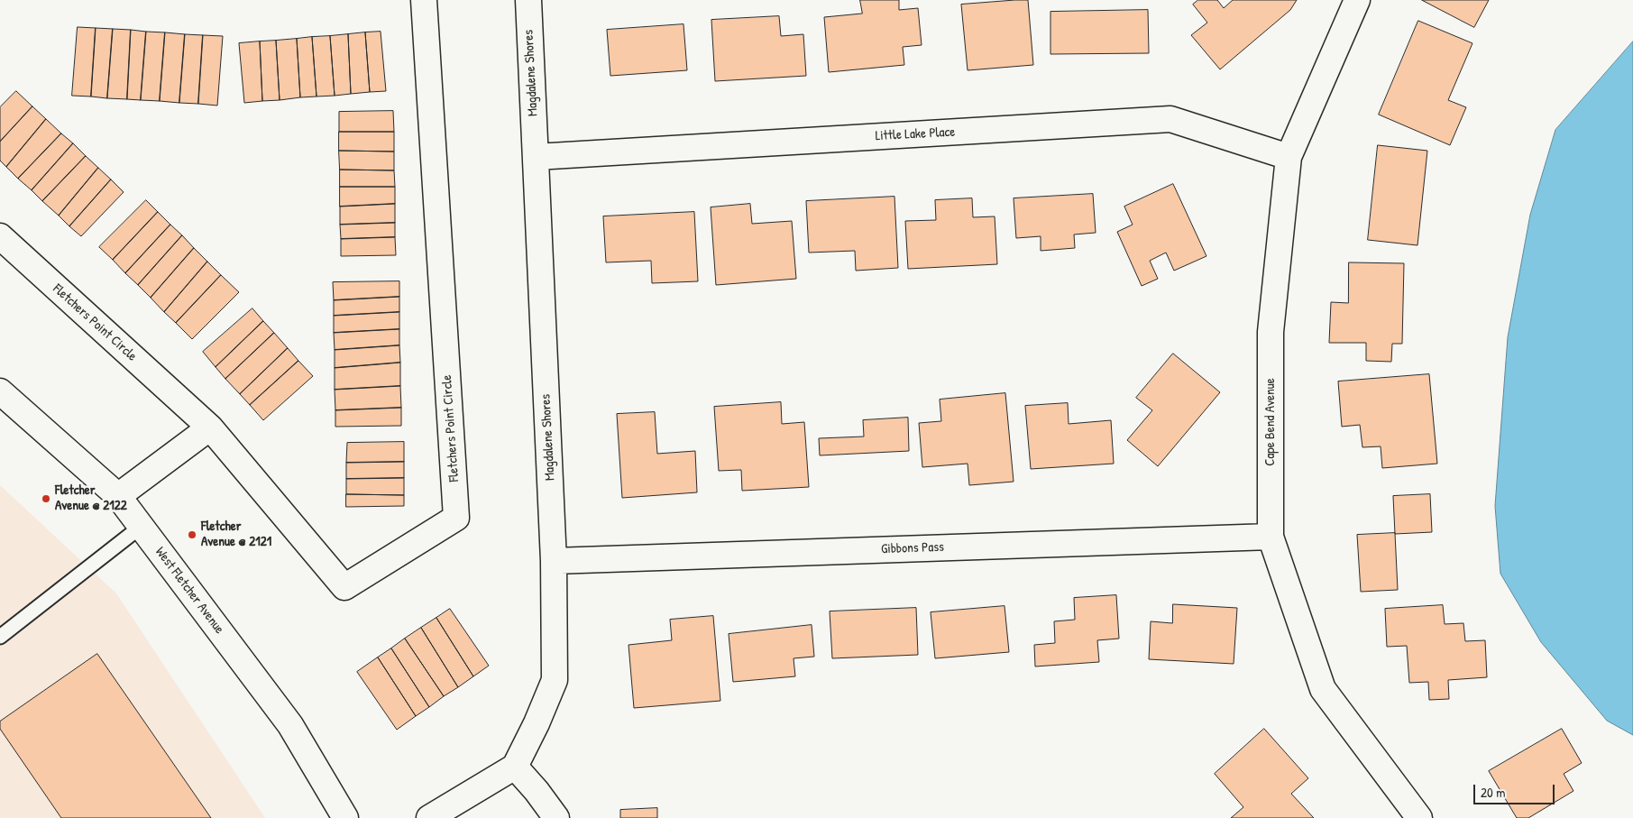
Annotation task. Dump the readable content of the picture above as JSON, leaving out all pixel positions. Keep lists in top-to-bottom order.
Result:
{
  "streets": {
    "street": [
      "Magdalene Shores",
      "Little Lake Place",
      "Fletchers Point Circle",
      "Cape Bend Avenue",
      "Gibbons Pass",
      "West Fletcher Avenue"
    ]
  },
  "crossings": [
    ["Magdalene Shores", "Little Lake Place"],
    ["Magdalene Shores", "Gibbons Pass"],
    ["Little Lake Place", "Cape Bend Avenue"],
    ["Cape Bend Avenue", "Gibbons Pass"]
  ],
  "places": ["Fletcher Avenue @ 2122", "Fletcher Avenue @ 2121"],
  "scale_bar": "20 m"
}
